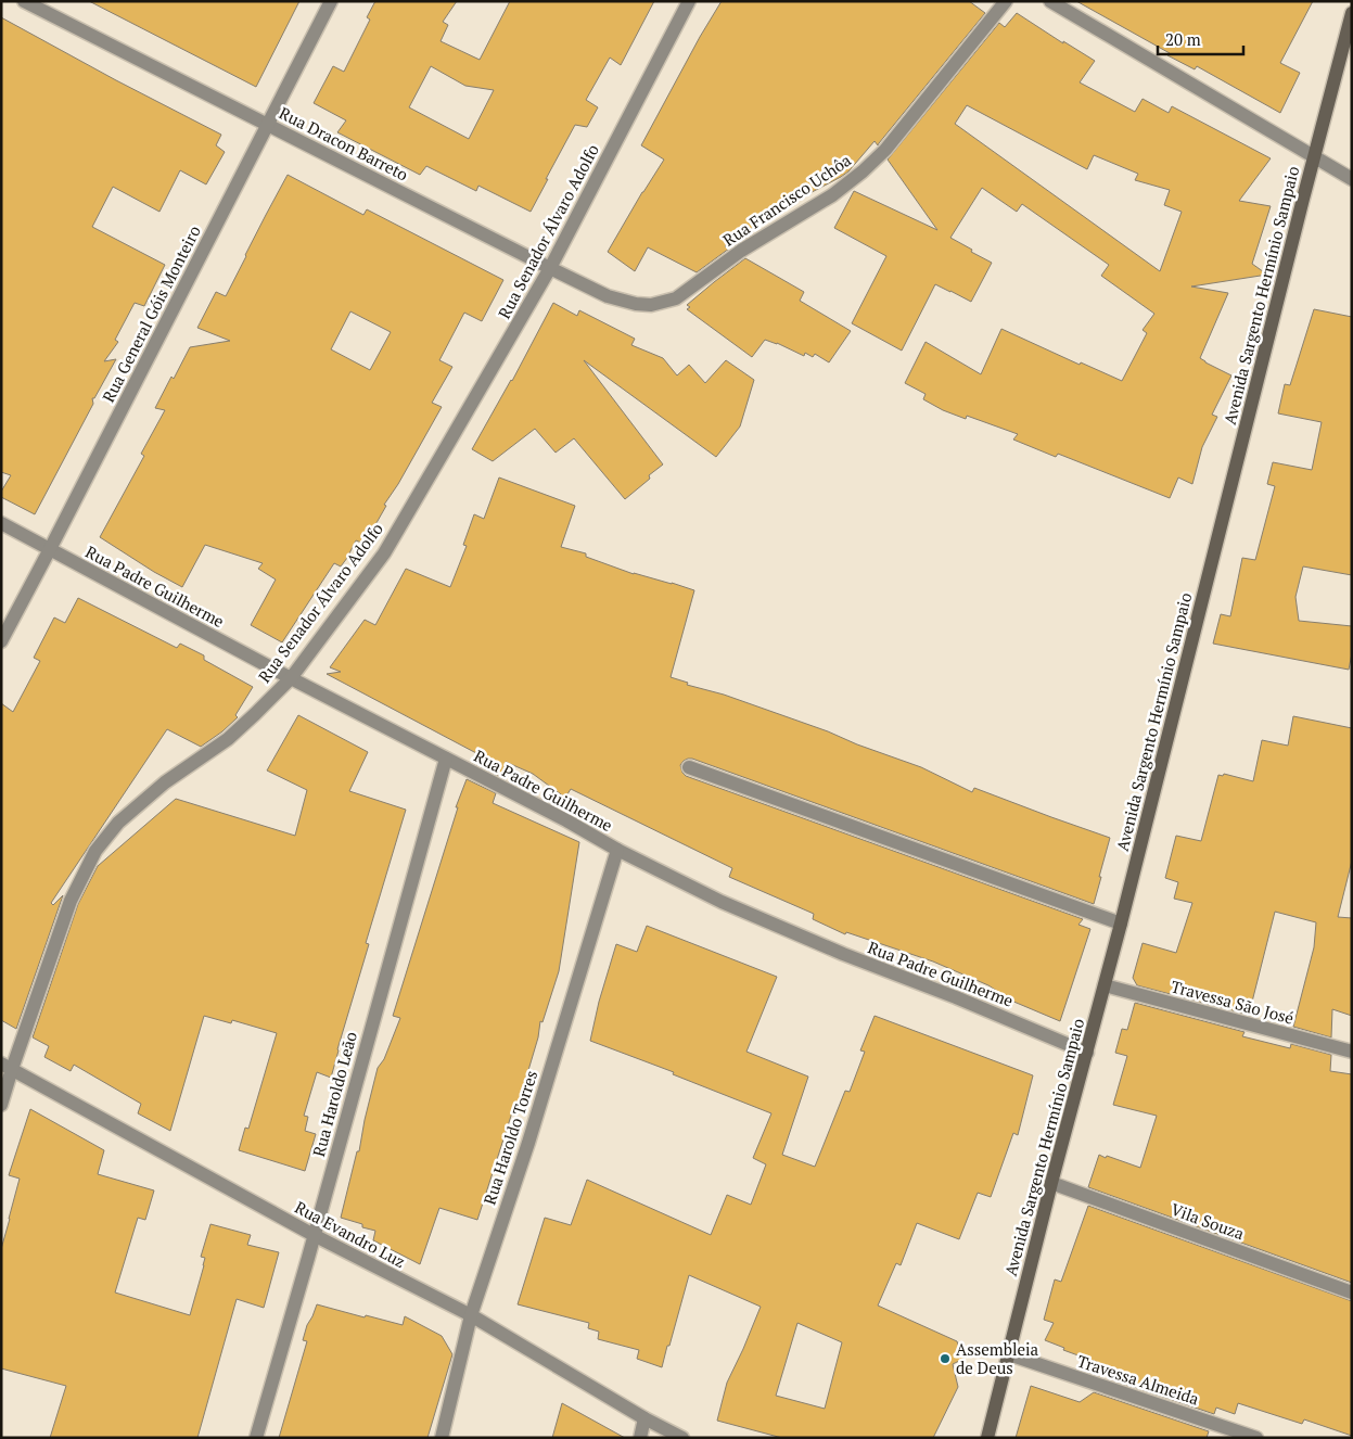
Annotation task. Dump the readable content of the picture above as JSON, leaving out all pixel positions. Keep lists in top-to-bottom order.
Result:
{
  "streets": {
    "main road": ["Avenida Sargento Hermínio Sampaio"],
    "street": [
      "Rua Dracon Barreto",
      "Rua Francisco Uchôa",
      "Rua Senador Álvaro Adolfo",
      "Rua General Góis Monteiro",
      "Rua Padre Guilherme",
      "Travessa São José",
      "Rua Haroldo Leão",
      "Rua Haroldo Torres",
      "Vila Souza",
      "Rua Evandro Luz",
      "Travessa Almeida"
    ]
  },
  "crossings": [
    ["Rua Dracon Barreto", "Rua Francisco Uchôa"],
    ["Rua Dracon Barreto", "Rua Senador Álvaro Adolfo"],
    ["Rua Dracon Barreto", "Rua General Góis Monteiro"],
    ["Rua Senador Álvaro Adolfo", "Rua Padre Guilherme"],
    ["Rua Senador Álvaro Adolfo", "Rua Evandro Luz"],
    ["Avenida Sargento Hermínio Sampaio", "Rua Padre Guilherme"],
    ["Avenida Sargento Hermínio Sampaio", "Travessa São José"],
    ["Avenida Sargento Hermínio Sampaio", "Vila Souza"],
    ["Avenida Sargento Hermínio Sampaio", "Travessa Almeida"],
    ["Rua General Góis Monteiro", "Rua Padre Guilherme"],
    ["Rua Padre Guilherme", "Rua Haroldo Leão"],
    ["Rua Padre Guilherme", "Rua Haroldo Torres"],
    ["Rua Haroldo Leão", "Rua Evandro Luz"],
    ["Rua Haroldo Torres", "Rua Evandro Luz"]
  ],
  "places": ["Assembleia de Deus"],
  "scale_bar": "20 m"
}
